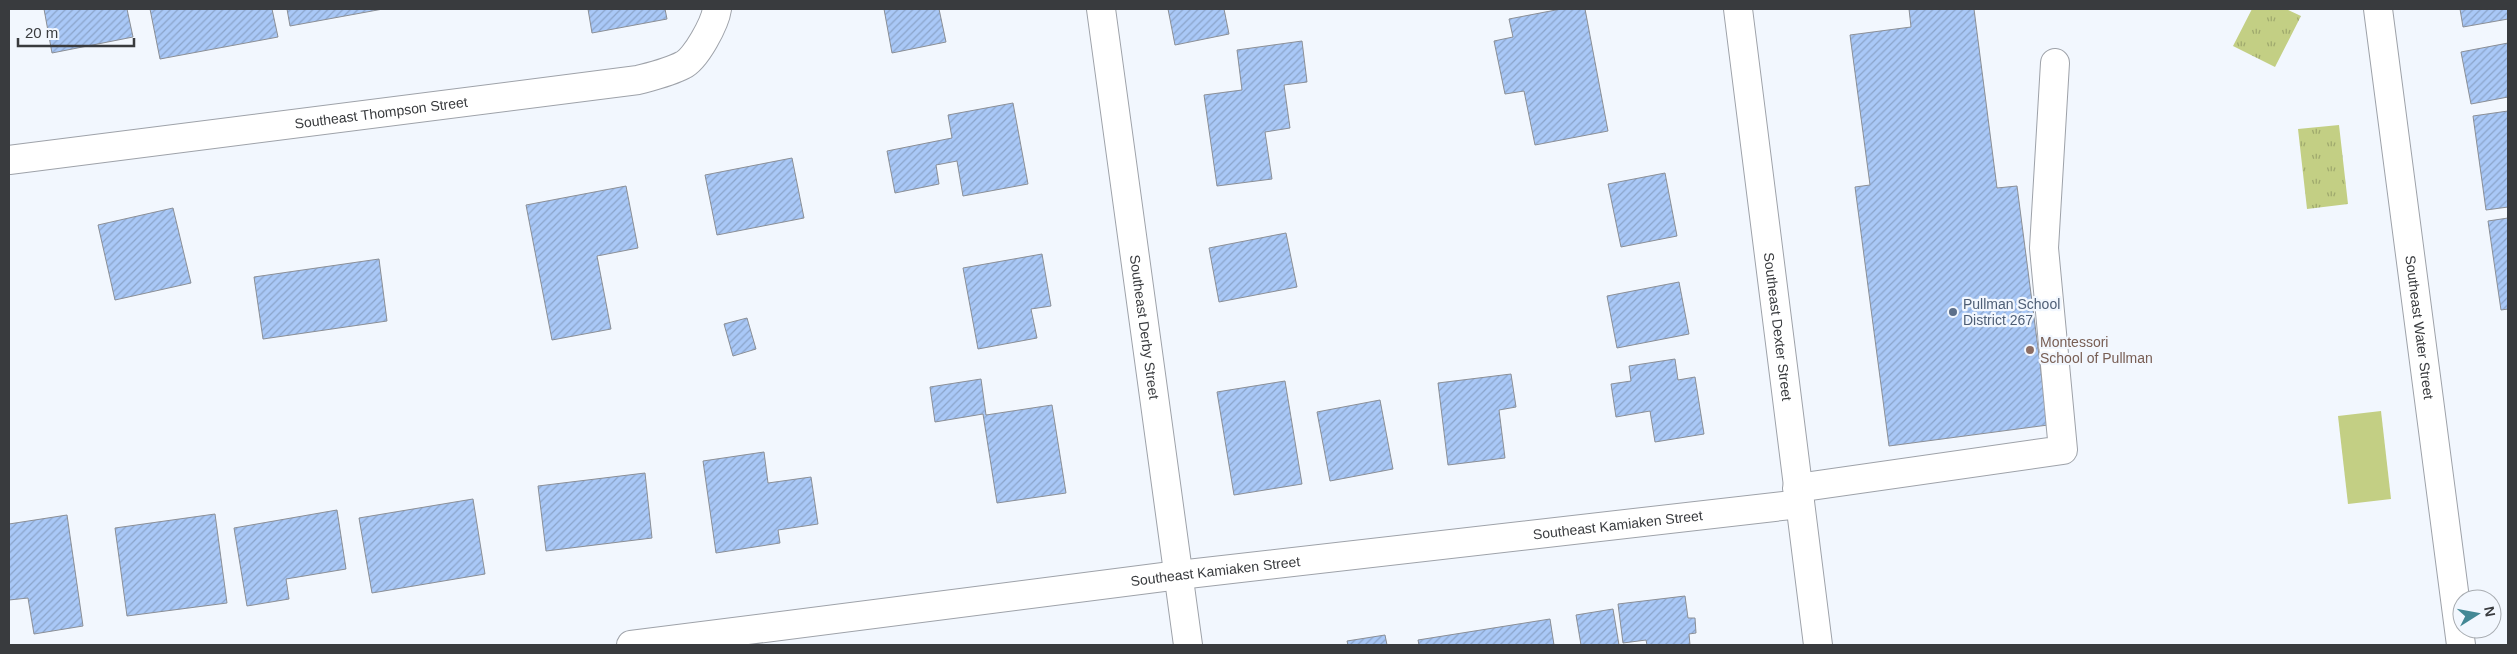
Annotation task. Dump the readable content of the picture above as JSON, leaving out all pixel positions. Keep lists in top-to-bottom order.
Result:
{
  "streets": {
    "street": [
      "Southeast Thompson Street",
      "Southeast Derby Street",
      "Southeast Dexter Street",
      "Southeast Water Street",
      "Southeast Kamiaken Street"
    ]
  },
  "crossings": [
    ["Southeast Derby Street", "Southeast Kamiaken Street"],
    ["Southeast Dexter Street", "Southeast Kamiaken Street"]
  ],
  "places": ["Pullman School District 267", "Montessori School of Pullman"],
  "scale_bar": "20 m",
  "north": "right"
}
